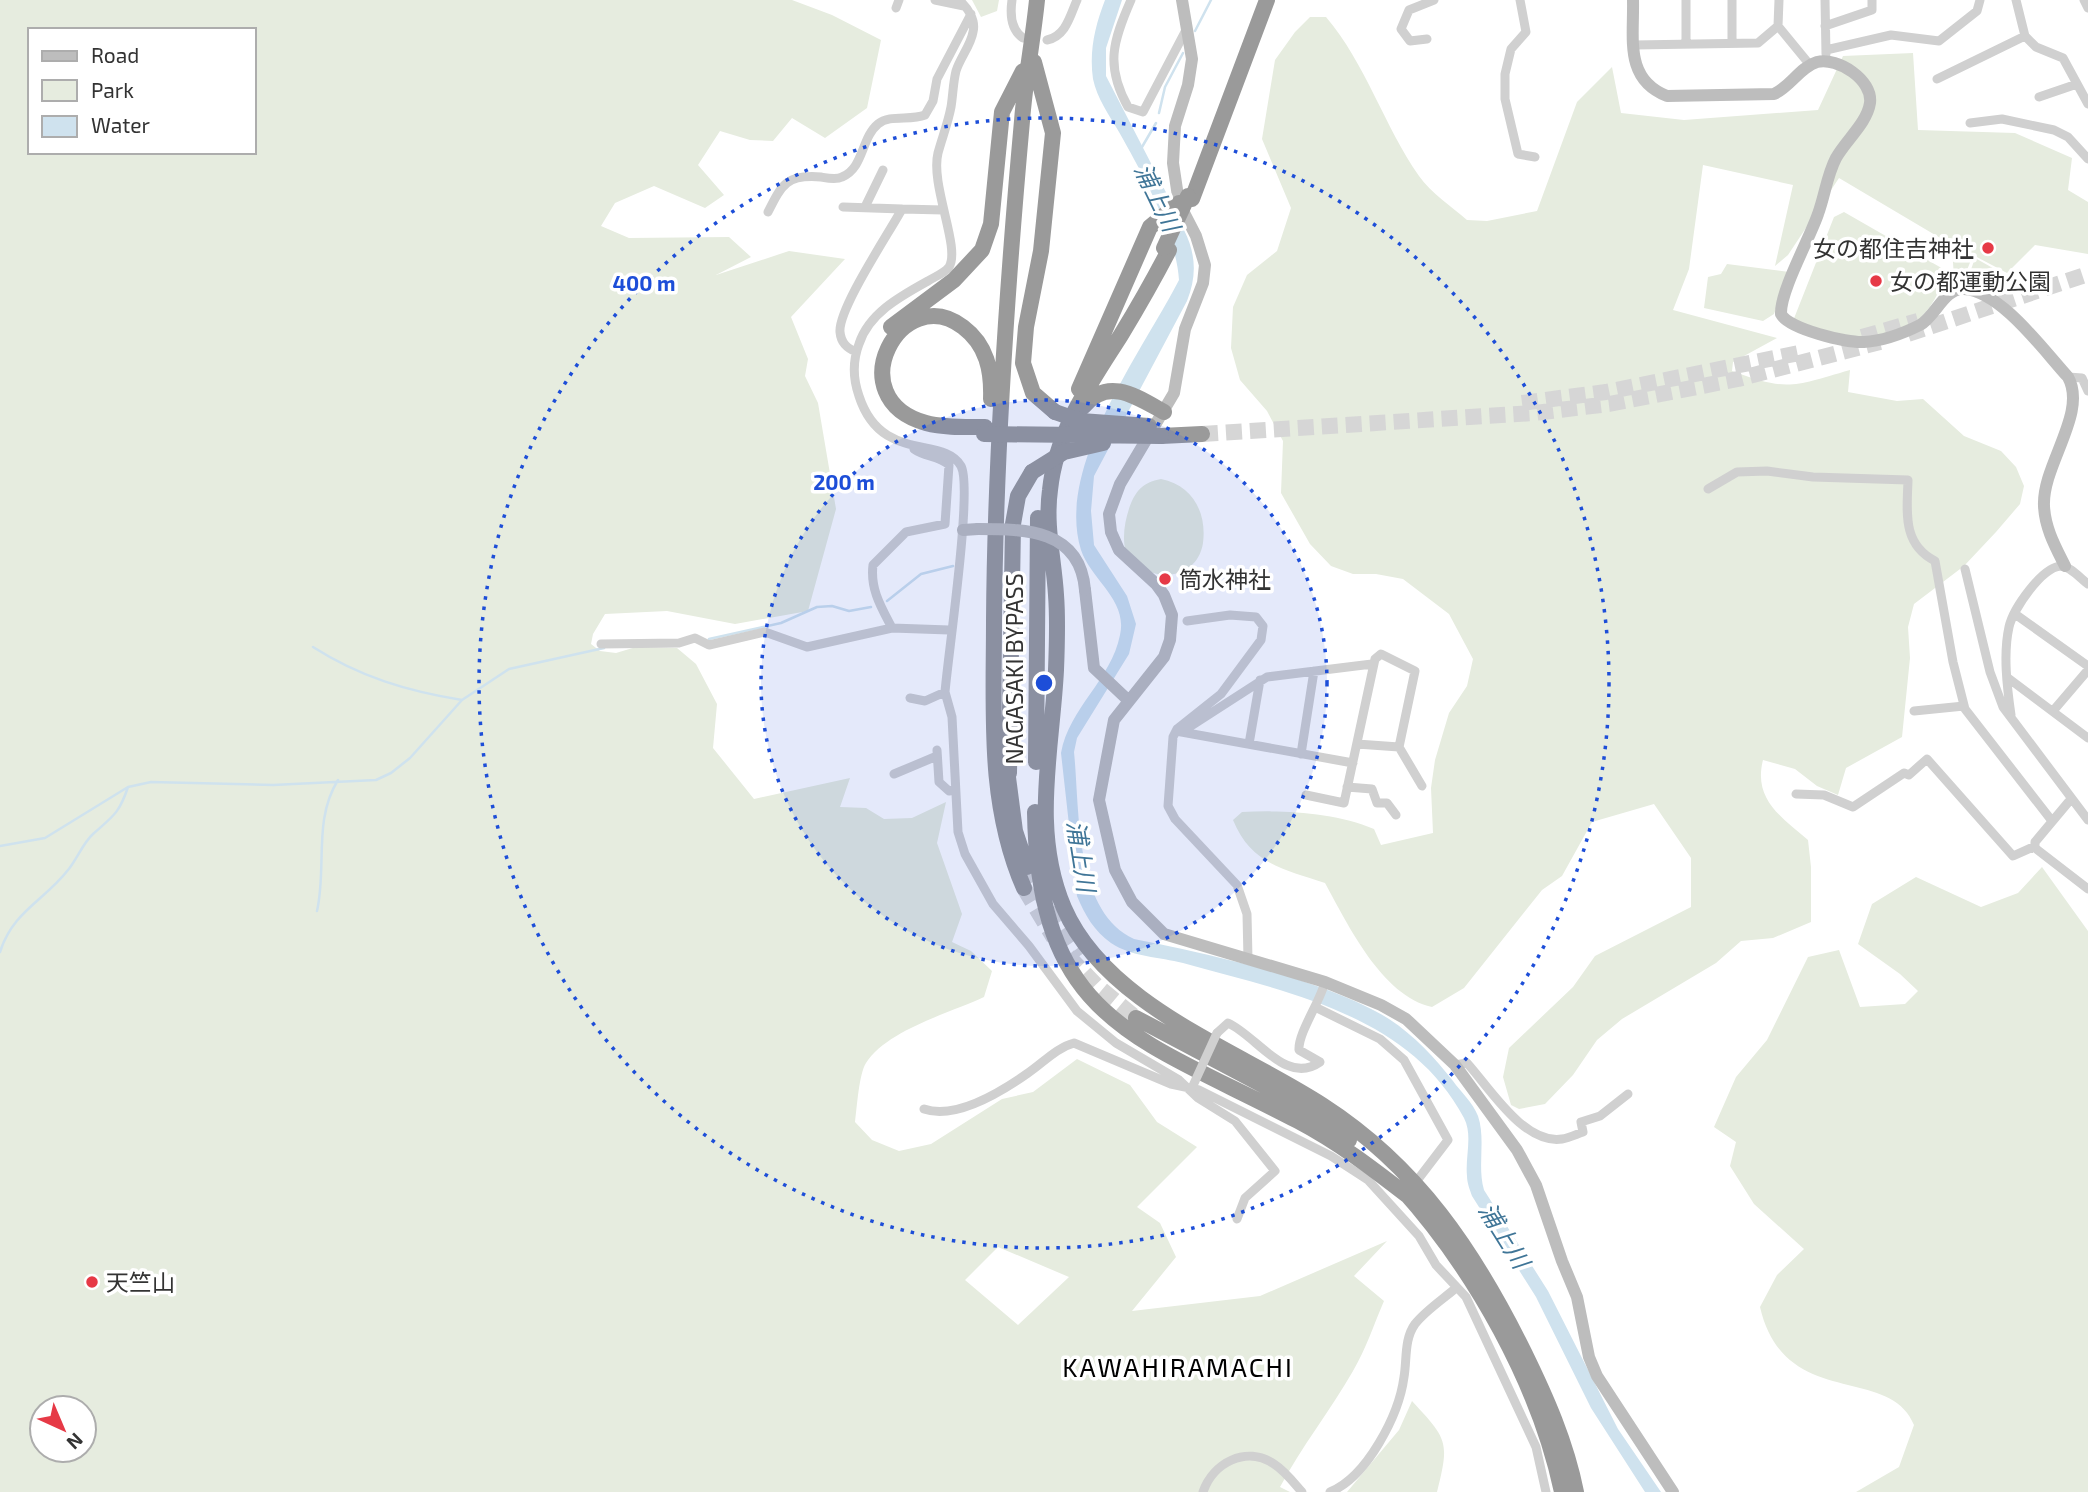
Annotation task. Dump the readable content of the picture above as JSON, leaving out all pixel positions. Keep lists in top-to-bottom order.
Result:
{
  "streets": {
    "highway": ["NAGASAKI BYPASS"]
  },
  "districts": ["KAWAHIRAMACHI"],
  "water": ["浦上川"],
  "places": [
    "女の都住吉神社",
    "女の都運動公園",
    "筒水神社",
    "天竺山"
  ],
  "legend": ["Road", "Park", "Water"],
  "north": "bottom right",
  "rings": ["400 m", "200 m"]
}
